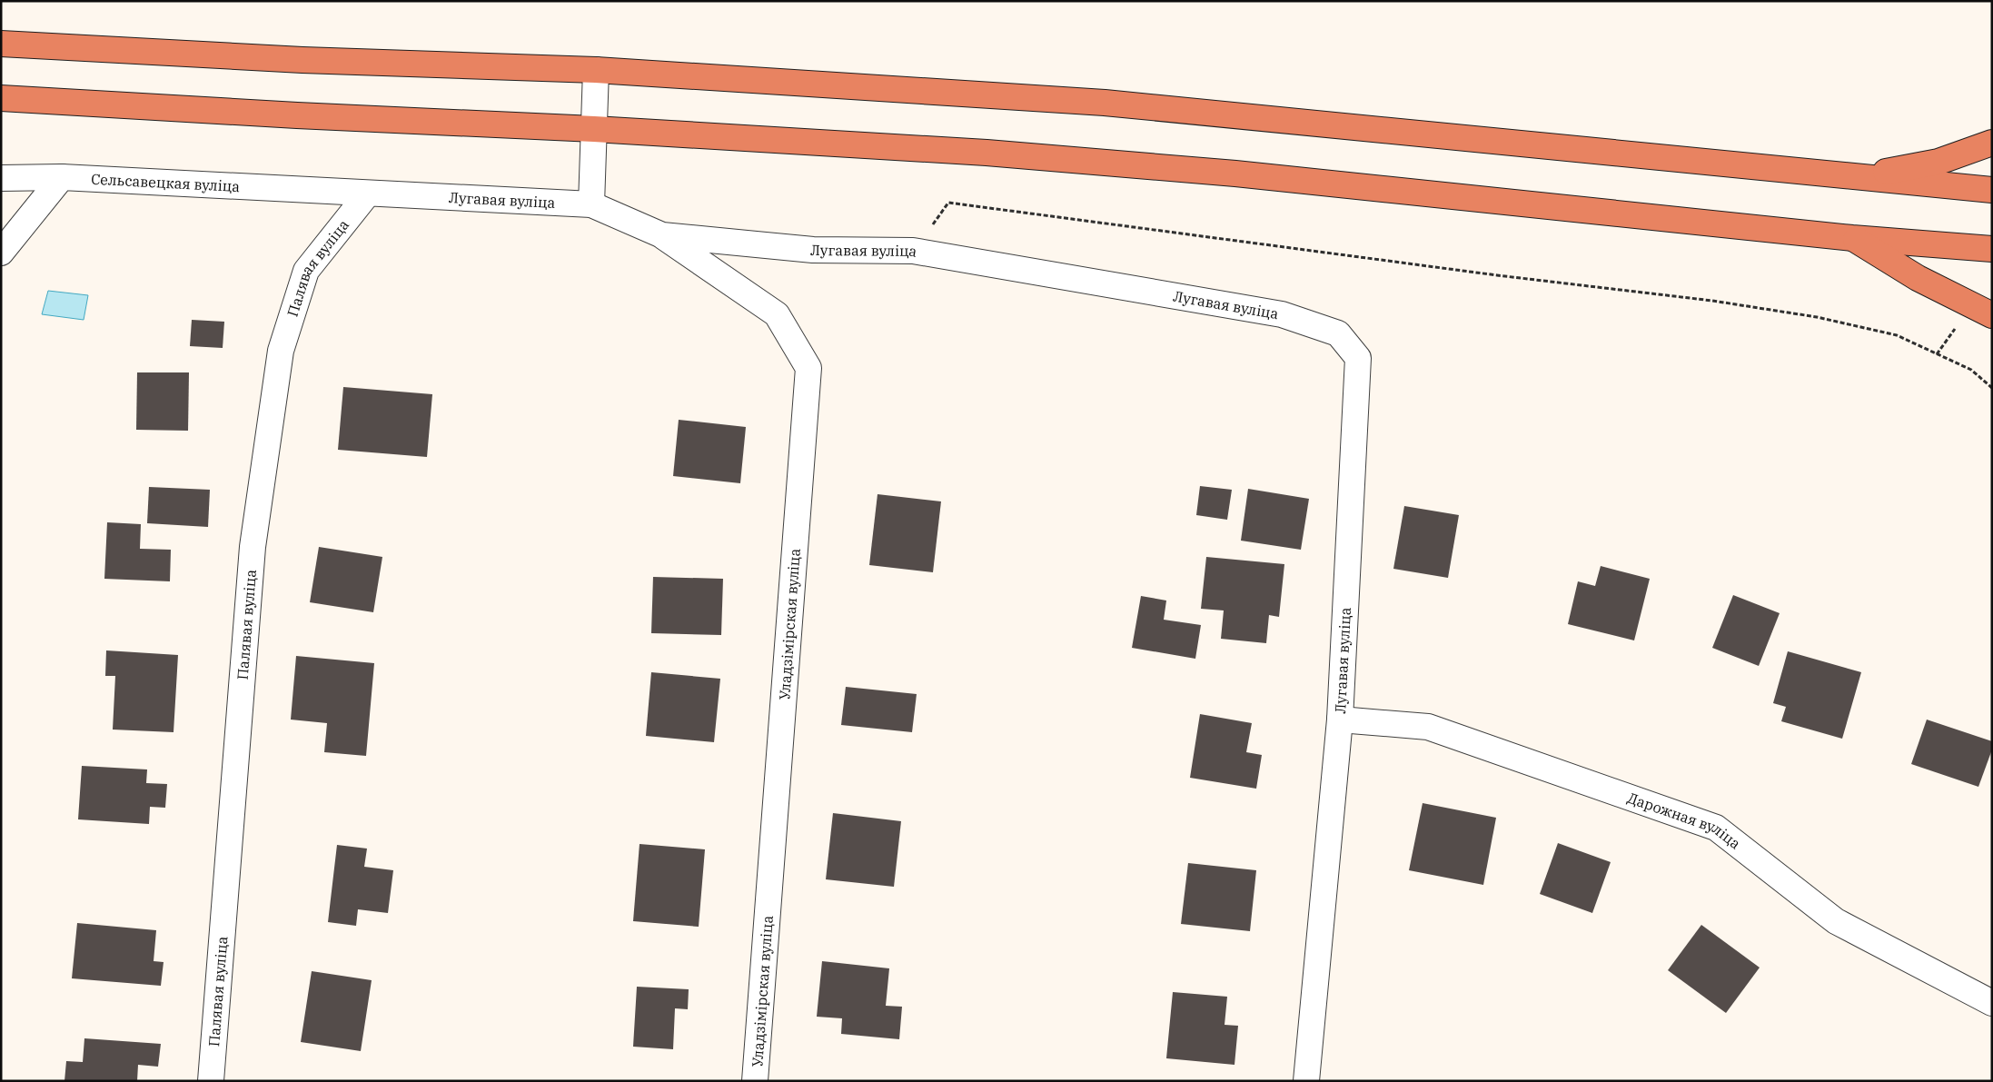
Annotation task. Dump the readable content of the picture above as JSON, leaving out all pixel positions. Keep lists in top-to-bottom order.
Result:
{
  "streets": {
    "street": [
      "Сельсавецкая вуліца",
      "Лугавая вуліца",
      "Палявая вуліца",
      "Уладзімірская вуліца",
      "Дарожная вуліца"
    ]
  },
  "crossings": [
    ["Сельсавецкая вуліца", "Лугавая вуліца"],
    ["Сельсавецкая вуліца", "Палявая вуліца"],
    ["Лугавая вуліца", "Палявая вуліца"],
    ["Лугавая вуліца", "Уладзімірская вуліца"],
    ["Лугавая вуліца", "Дарожная вуліца"]
  ]
}
